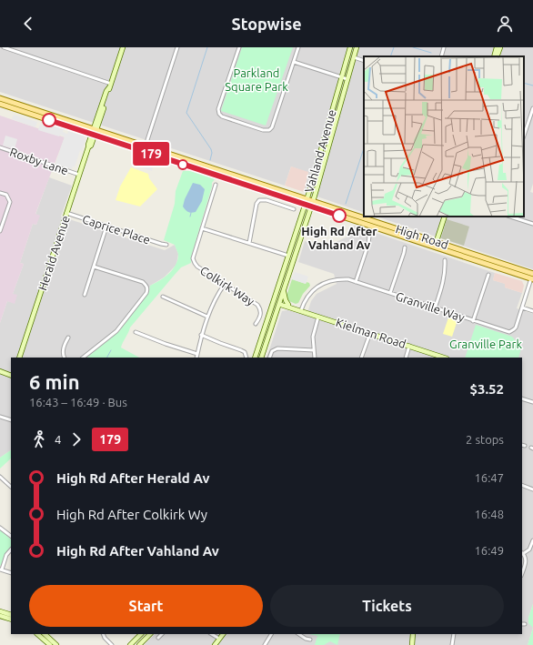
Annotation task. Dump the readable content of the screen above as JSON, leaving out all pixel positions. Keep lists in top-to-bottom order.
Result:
{
  "streets": {
    "main road": [
      "Vahland Avenue",
      "High Road",
      "Herald Avenue",
      "Kielman Road"
    ],
    "street": [
      "Roxby Lane",
      "Caprice Place",
      "Colkirk Way",
      "Granville Way"
    ]
  },
  "crossings": [
    ["Vahland Avenue", "High Road"],
    ["Vahland Avenue", "Kielman Road"],
    ["Roxby Lane", "Herald Avenue"],
    ["Caprice Place", "Herald Avenue"],
    ["High Road", "Herald Avenue"],
    ["High Road", "Granville Way"],
    ["Granville Way", "Kielman Road"]
  ],
  "parks": ["Parkland Square Park", "Granville Park"],
  "places": ["High Rd After Vahland Av"],
  "lines": ["bus line 179"],
  "page": {
    "header": "Stopwise",
    "on_map": "179",
    "heading": ["6 min", "16:43 – 16:49 · Bus", "$3.52"],
    "legs": ["4", "179", "2 stops"],
    "list": [
      {
        "name": "High Rd After Herald Av",
        "value": "16:47"
      },
      {
        "name": "High Rd After Colkirk Wy",
        "value": "16:48"
      },
      {
        "name": "High Rd After Vahland Av",
        "value": "16:49"
      }
    ],
    "buttons": ["Start", "Tickets"]
  }
}
